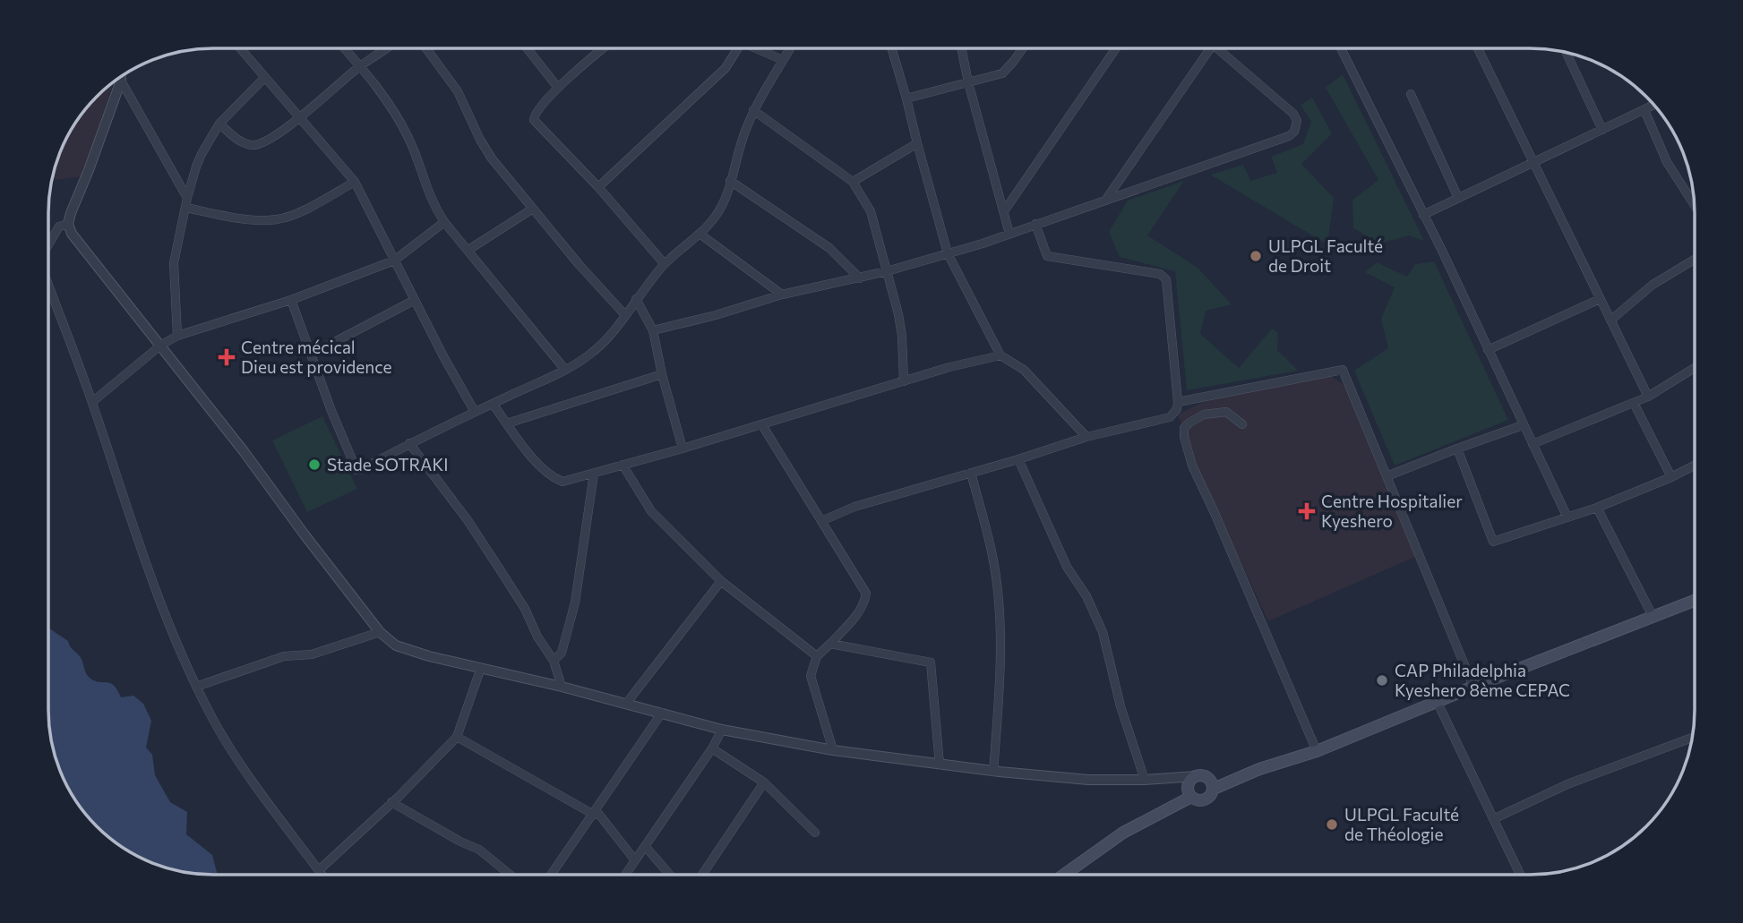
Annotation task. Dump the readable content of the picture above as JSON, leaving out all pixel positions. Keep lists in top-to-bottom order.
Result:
{
  "places": {
    "other": [
      "ULPGL Faculté de Droit",
      "Stade SOTRAKI",
      "CAP Philadelphia Kyeshero 8ème CEPAC",
      "ULPGL Faculté de Théologie"
    ],
    "health": ["Centre mécical Dieu est providence", "Centre Hospitalier Kyeshero"]
  }
}
